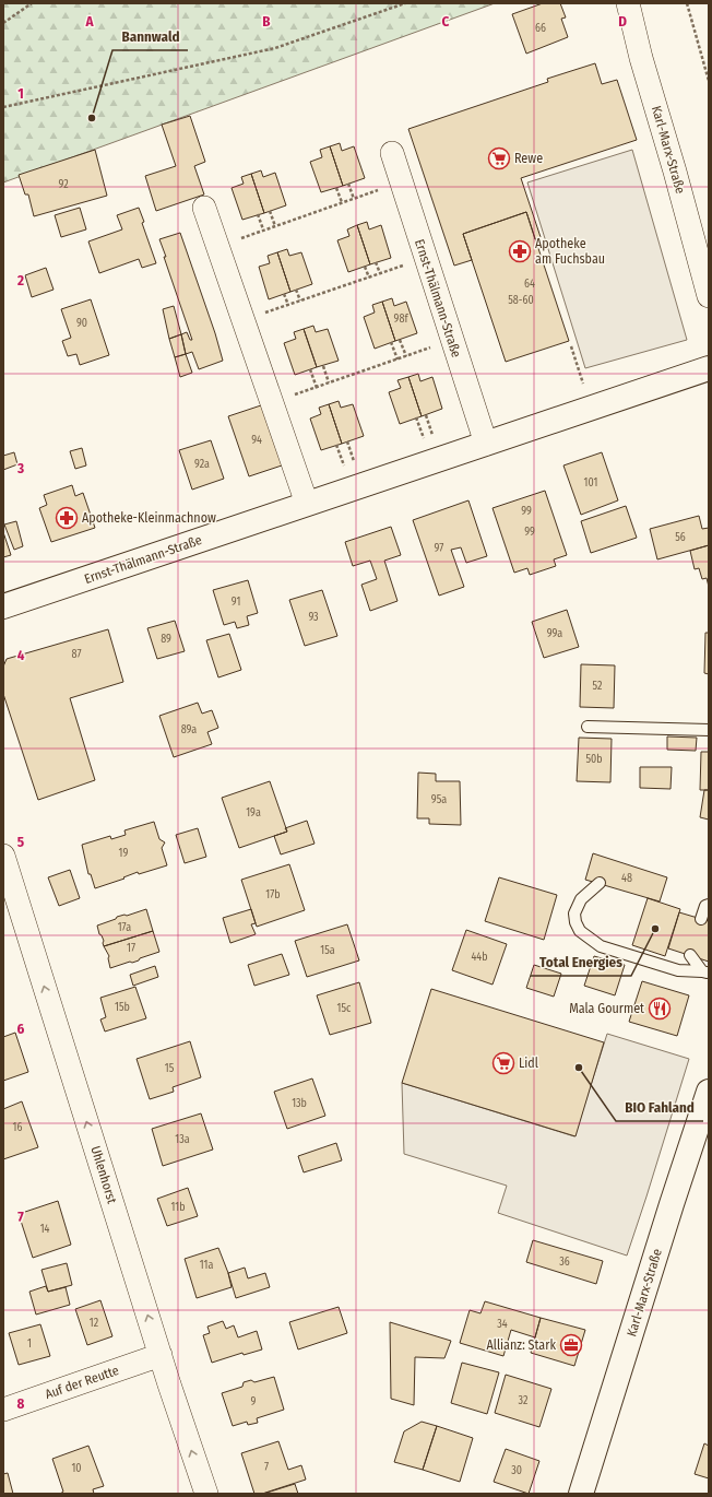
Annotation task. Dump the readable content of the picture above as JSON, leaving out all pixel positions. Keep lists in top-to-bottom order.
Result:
{
  "streets": {
    "street": [
      "Karl-Marx-Straße",
      "Ernst-Thälmann-Straße",
      "Uhlenhorst",
      "Auf der Reutte"
    ]
  },
  "crossings": [
    ["Uhlenhorst", "Auf der Reutte"]
  ],
  "one_way": ["Uhlenhorst"],
  "places": {
    "other": ["Bannwald", "Total Energies", "BIO Fahland"],
    "supermarket": ["Rewe", "Lidl"],
    "pharmacy": ["Apotheke am Fuchsbau", "Apotheke-Kleinmachnow"],
    "restaurant": ["Mala Gourmet"],
    "office": ["Allianz: Stark"]
  },
  "house_numbers": [
    "66",
    "92",
    "64",
    "58-60",
    "98f",
    "90",
    "94",
    "92a",
    "101",
    "99",
    "99",
    "56",
    "97",
    "91",
    "93",
    "99a",
    "89",
    "87",
    "52",
    "89a",
    "50b",
    "95a",
    "19a",
    "19",
    "48",
    "17b",
    "17a",
    "17",
    "15a",
    "44b",
    "15b",
    "15c",
    "15",
    "13b",
    "16",
    "13a",
    "11b",
    "14",
    "36",
    "11a",
    "12",
    "34",
    "1",
    "32",
    "9",
    "7",
    "10",
    "30"
  ],
  "grid": {
    "columns": [
      "A",
      "B",
      "C",
      "D"
    ],
    "rows": [
      "1",
      "2",
      "3",
      "4",
      "5",
      "6",
      "7",
      "8"
    ]
  }
}
